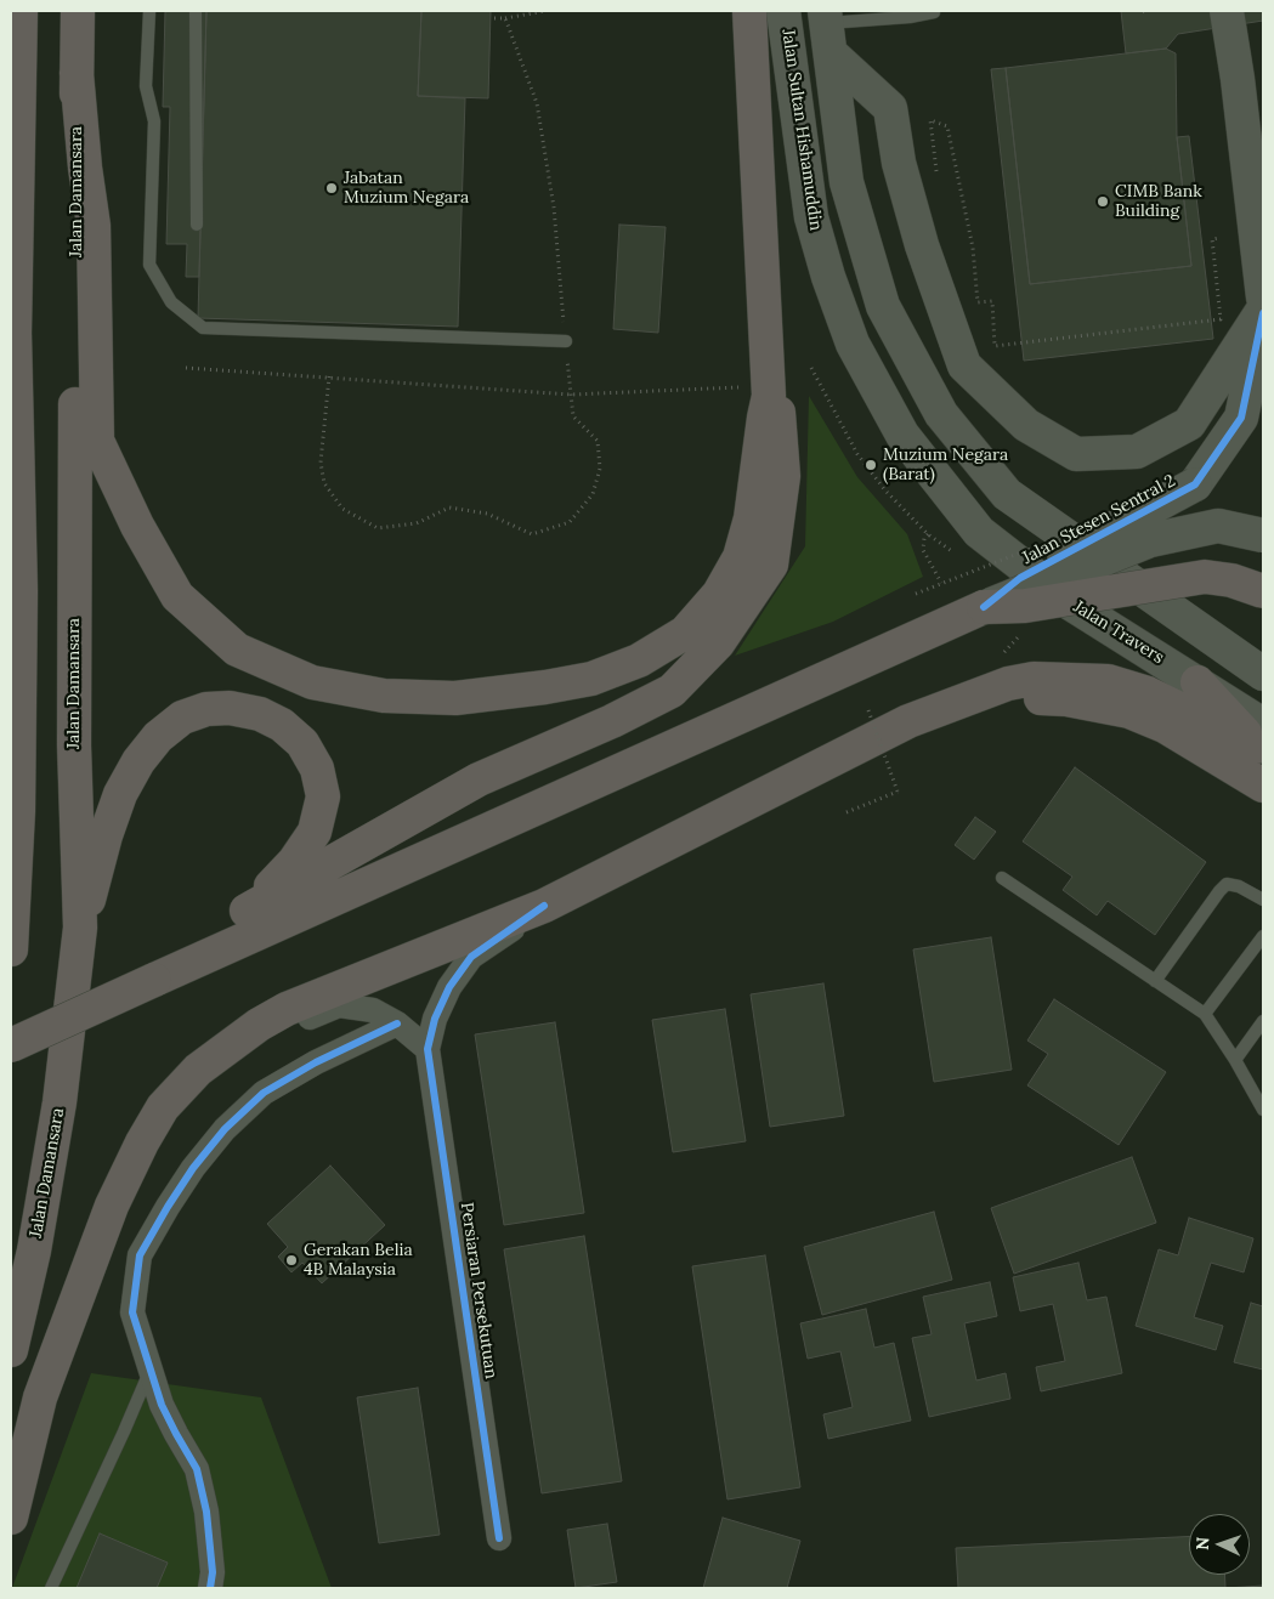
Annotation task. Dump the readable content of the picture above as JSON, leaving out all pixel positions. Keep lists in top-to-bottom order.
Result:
{
  "streets": {
    "main road": [
      "Jalan Sultan Hishamuddin",
      "Jalan Damansara",
      "Jalan Stesen Sentral 2",
      "Jalan Travers"
    ],
    "street": ["Persiaran Persekutuan"]
  },
  "crossings": [
    ["Jalan Sultan Hishamuddin", "Jalan Travers"]
  ],
  "places": [
    "Jabatan Muzium Negara",
    "CIMB Bank Building",
    "Muzium Negara (Barat)",
    "Gerakan Belia 4B Malaysia"
  ],
  "north": "left"
}
